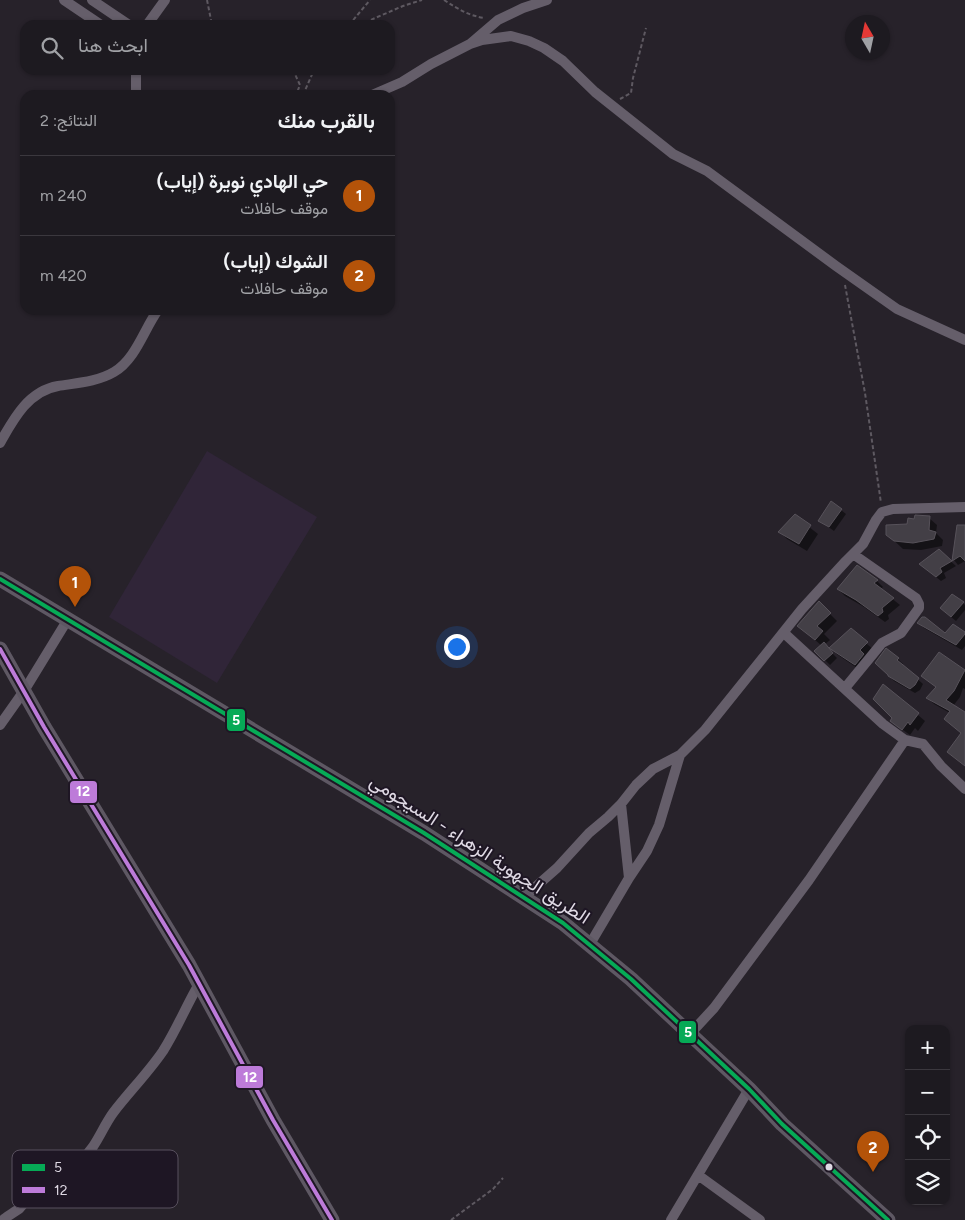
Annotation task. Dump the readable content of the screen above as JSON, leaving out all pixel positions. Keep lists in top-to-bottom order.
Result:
{
  "streets": {
    "main road": ["الطريق الجهوية الزهراء - السيجومي"]
  },
  "lines": ["transit line 5", "transit line 12"],
  "legend": ["5", "12"],
  "north": "top",
  "page": {
    "search": "ابحث هنا",
    "heading": ["بالقرب منك", "النتائج: 2"],
    "list": [
      {
        "mark": "1",
        "name": "حي الهادي نويرة (إياب)",
        "note": "موقف حافلات",
        "value": "240 m"
      },
      {
        "mark": "2",
        "name": "الشوك (إياب)",
        "note": "موقف حافلات",
        "value": "420 m"
      }
    ],
    "pins": ["1", "2"],
    "map_buttons": ["+", "−"]
  }
}
